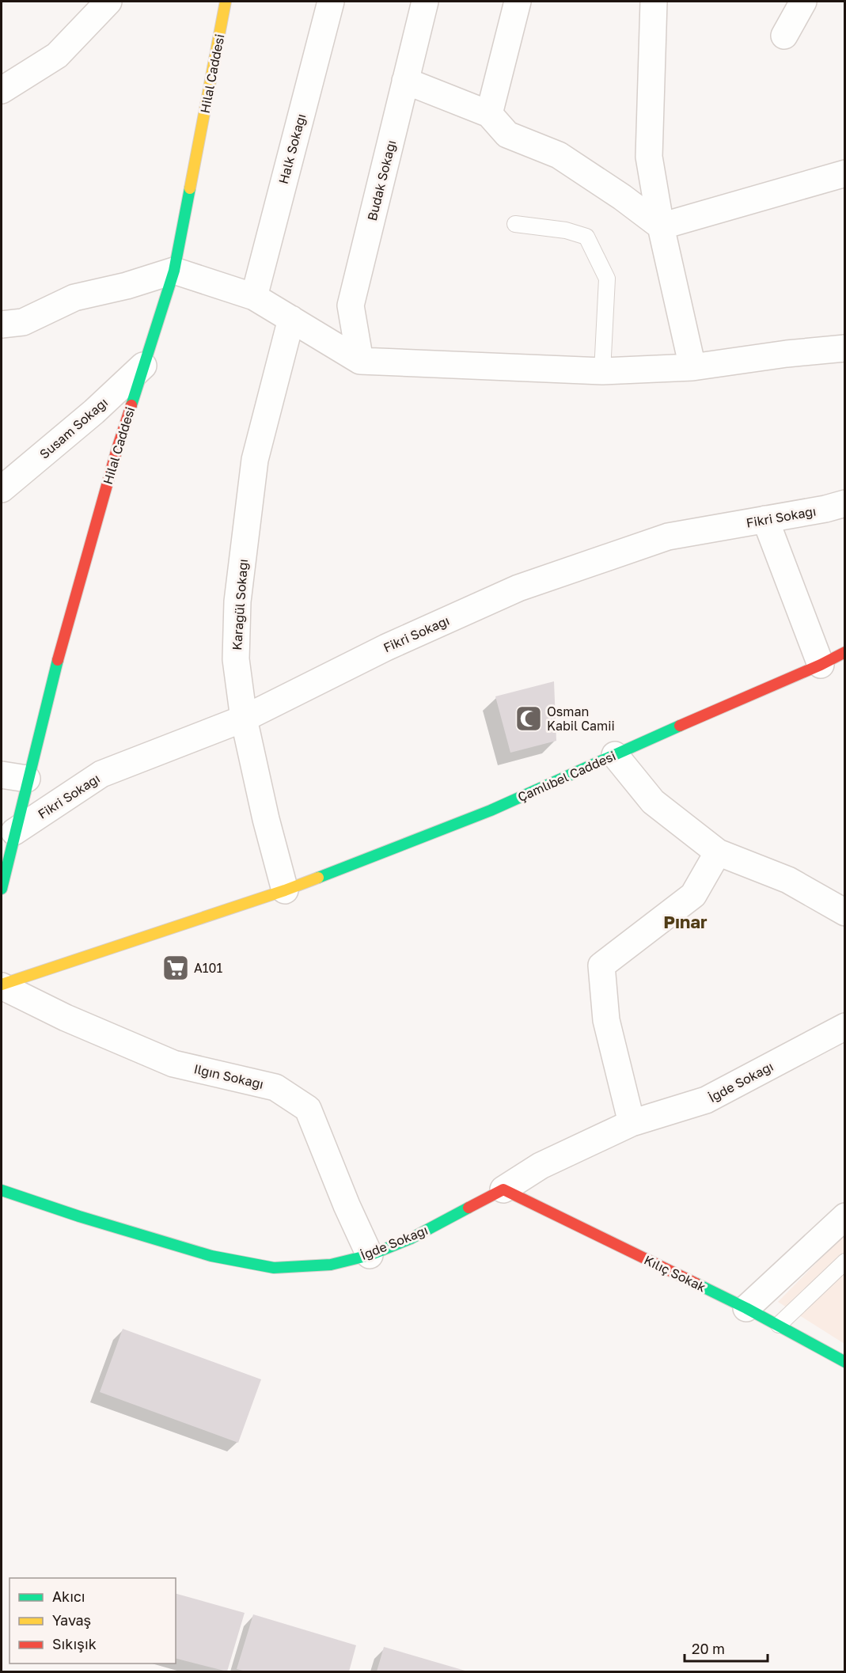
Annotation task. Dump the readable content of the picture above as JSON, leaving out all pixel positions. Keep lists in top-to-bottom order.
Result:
{
  "streets": {
    "street": [
      "Hilal Caddesi",
      "Halk Sokağı",
      "Budak Sokağı",
      "Susam Sokağı",
      "Fikri Sokağı",
      "Karagül Sokağı",
      "Çamlıbel Caddesi",
      "Ilgın Sokağı",
      "İğde Sokağı",
      "Kılıç Sokak"
    ]
  },
  "crossings": [
    ["Hilal Caddesi", "Susam Sokağı"],
    ["Hilal Caddesi", "Fikri Sokağı"],
    ["Fikri Sokağı", "Karagül Sokağı"],
    ["Karagül Sokağı", "Çamlıbel Caddesi"],
    ["Çamlıbel Caddesi", "Ilgın Sokağı"],
    ["Ilgın Sokağı", "İğde Sokağı"],
    ["İğde Sokağı", "Kılıç Sokak"]
  ],
  "districts": ["Pınar"],
  "places": {
    "mosque": ["Osman Kabil Camii"],
    "supermarket": ["A101"]
  },
  "legend": ["Akıcı", "Yavaş", "Sıkışık"],
  "scale_bar": "20 m"
}
